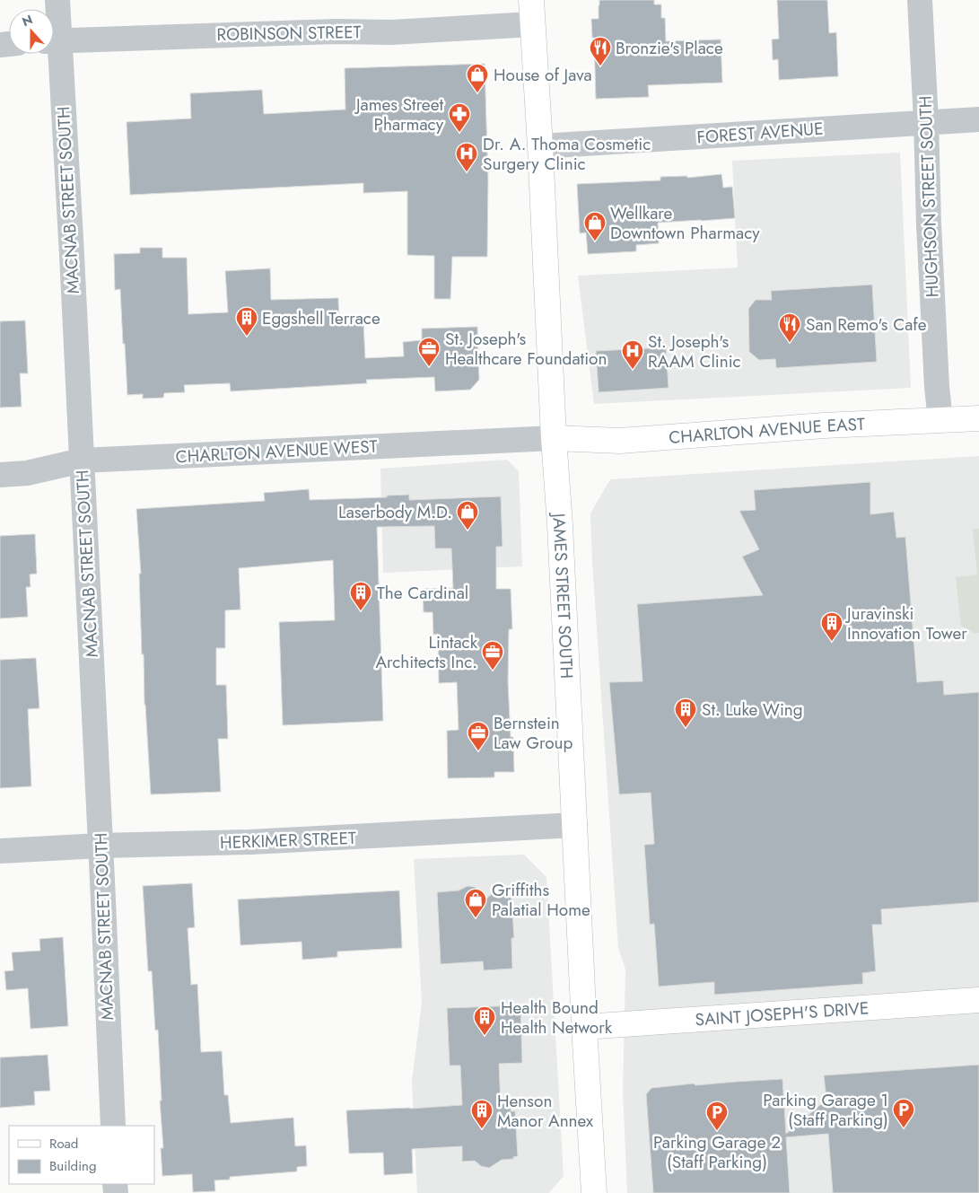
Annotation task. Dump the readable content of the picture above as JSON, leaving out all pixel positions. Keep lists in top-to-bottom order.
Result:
{
  "streets": {
    "main road": ["CHARLTON AVENUE EAST", "JAMES STREET SOUTH", "SAINT JOSEPH'S DRIVE"],
    "street": [
      "ROBINSON STREET",
      "FOREST AVENUE",
      "HUGHSON STREET SOUTH",
      "MACNAB STREET SOUTH",
      "CHARLTON AVENUE WEST",
      "HERKIMER STREET"
    ]
  },
  "crossings": [
    ["ROBINSON STREET", "JAMES STREET SOUTH"],
    ["FOREST AVENUE", "HUGHSON STREET SOUTH"],
    ["FOREST AVENUE", "JAMES STREET SOUTH"],
    ["HUGHSON STREET SOUTH", "CHARLTON AVENUE EAST"],
    ["MACNAB STREET SOUTH", "CHARLTON AVENUE WEST"],
    ["MACNAB STREET SOUTH", "HERKIMER STREET"],
    ["CHARLTON AVENUE EAST", "CHARLTON AVENUE WEST"],
    ["CHARLTON AVENUE EAST", "JAMES STREET SOUTH"],
    ["CHARLTON AVENUE WEST", "JAMES STREET SOUTH"],
    ["JAMES STREET SOUTH", "HERKIMER STREET"],
    ["JAMES STREET SOUTH", "SAINT JOSEPH'S DRIVE"]
  ],
  "places": {
    "restaurant": ["Bronzie's Place", "San Remo's Cafe"],
    "shop": [
      "House of Java",
      "Wellkare Downtown Pharmacy",
      "Laserbody M.D.",
      "Griffiths Palatial Home"
    ],
    "pharmacy": ["James Street Pharmacy"],
    "hospital": ["Dr. A. Thoma Cosmetic Surgery Clinic", "St. Joseph's RAAM Clinic"],
    "building": [
      "Eggshell Terrace",
      "The Cardinal",
      "Juravinski Innovation Tower",
      "St. Luke Wing",
      "Health Bound Health Network",
      "Henson Manor Annex"
    ],
    "office": ["St. Joseph's Healthcare Foundation", "Lintack Architects Inc.", "Bernstein Law Group"],
    "parking": ["Parking Garage 1 (Staff Parking)", "Parking Garage 2 (Staff Parking)"]
  },
  "legend": ["Road", "Building"],
  "north": "top"
}
